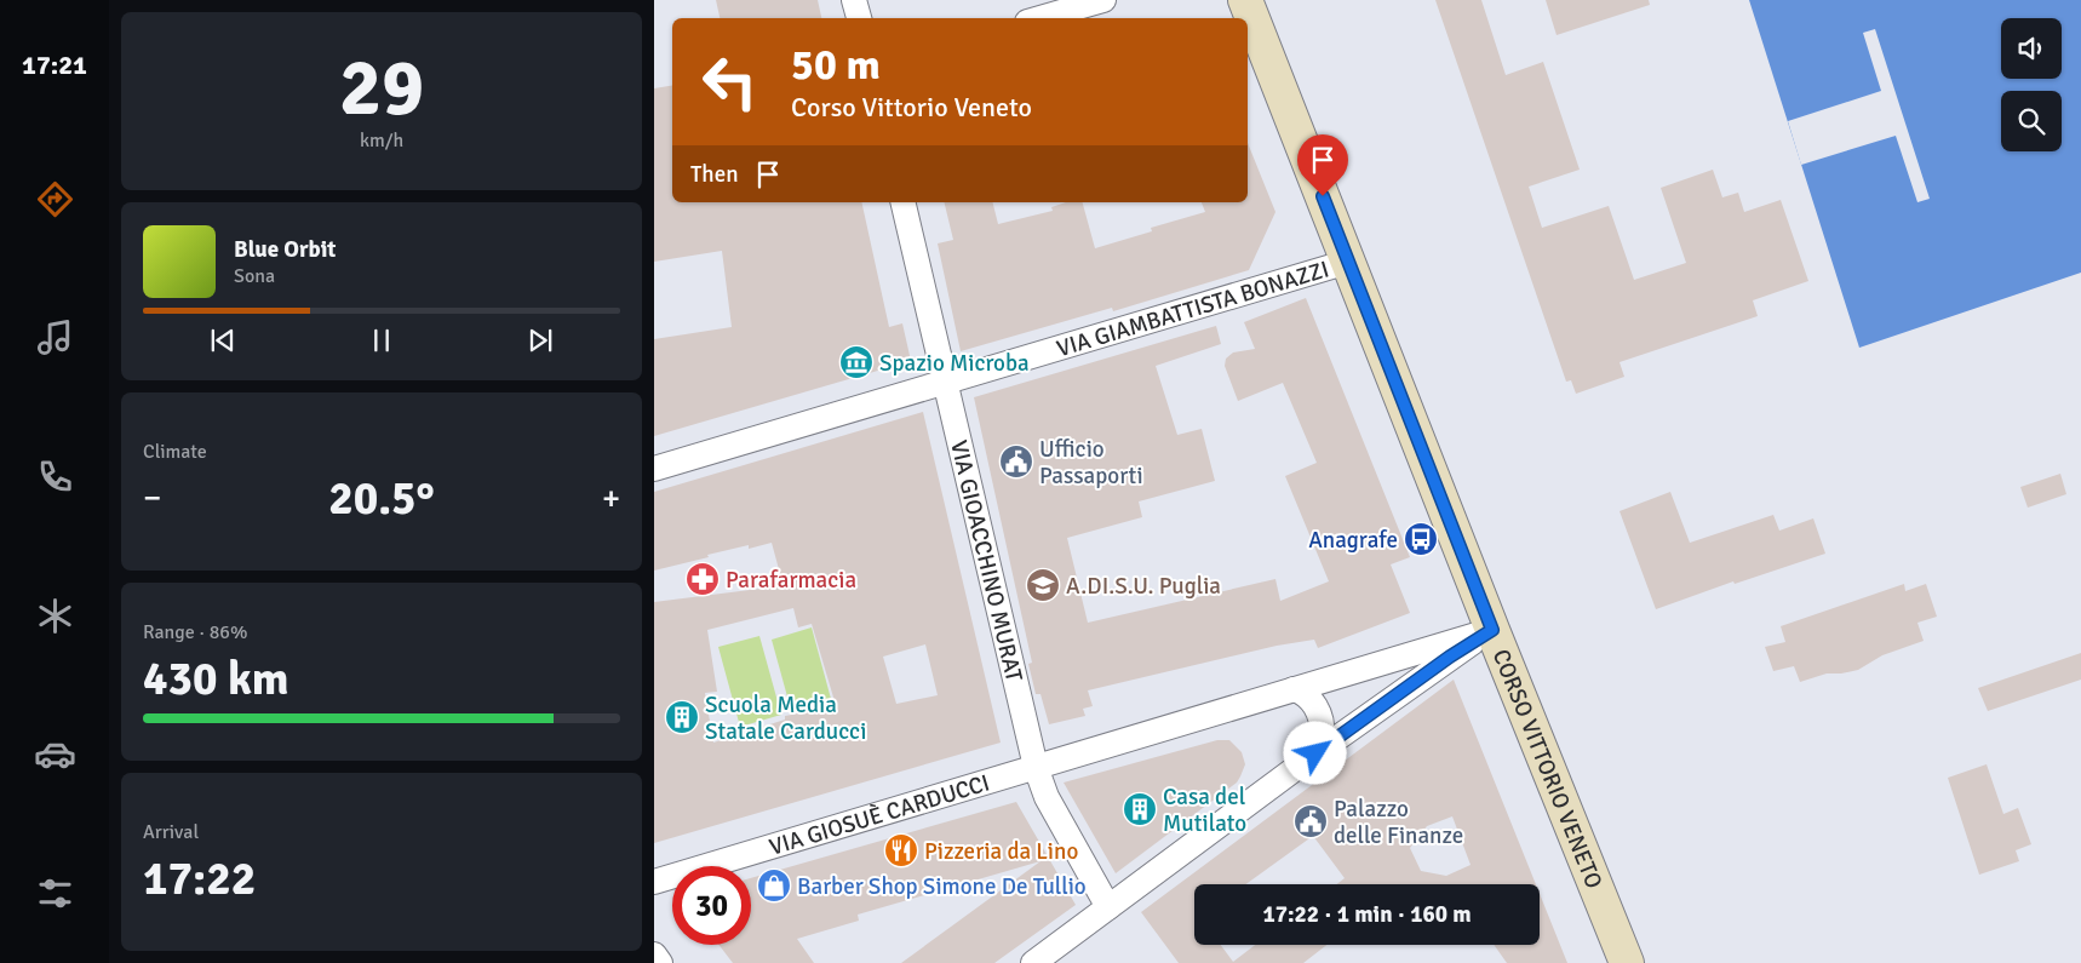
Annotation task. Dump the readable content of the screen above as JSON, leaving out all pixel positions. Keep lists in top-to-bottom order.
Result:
{
  "streets": {
    "main road": ["CORSO VITTORIO VENETO"],
    "street": ["VIA GIAMBATTISTA BONAZZI", "VIA GIOACCHINO MURAT", "VIA GIOSUÈ CARDUCCI"]
  },
  "crossings": [
    ["VIA GIAMBATTISTA BONAZZI", "VIA GIOACCHINO MURAT"],
    ["VIA GIAMBATTISTA BONAZZI", "CORSO VITTORIO VENETO"],
    ["VIA GIOACCHINO MURAT", "VIA GIOSUÈ CARDUCCI"],
    ["CORSO VITTORIO VENETO", "VIA GIOSUÈ CARDUCCI"]
  ],
  "places": {
    "museum": ["Spazio Microba"],
    "public building": ["Ufficio Passaporti", "Palazzo delle Finanze"],
    "bus stop": ["Anagrafe"],
    "pharmacy": ["Parafarmacia"],
    "school or university": ["A.DI.S.U. Puglia"],
    "building": ["Scuola Media Statale Carducci", "Casa del Mutilato"],
    "restaurant": ["Pizzeria da Lino"],
    "shop": ["Barber Shop Simone De Tullio"]
  },
  "page": {
    "tabs": "17:21",
    "tile": [
      ["29", "km/h"],
      "Climate",
      ["Range · 86%", "430 km"],
      ["Arrival", "17:22"]
    ],
    "turn": ["50 m", "Corso Vittorio Veneto"],
    "then": "Then",
    "song": ["Blue Orbit", "Sona"],
    "heat": ["−", "20.5°", "+"],
    "limit": "30",
    "trip": "17:22 · 1 min · 160 m"
  }
}
